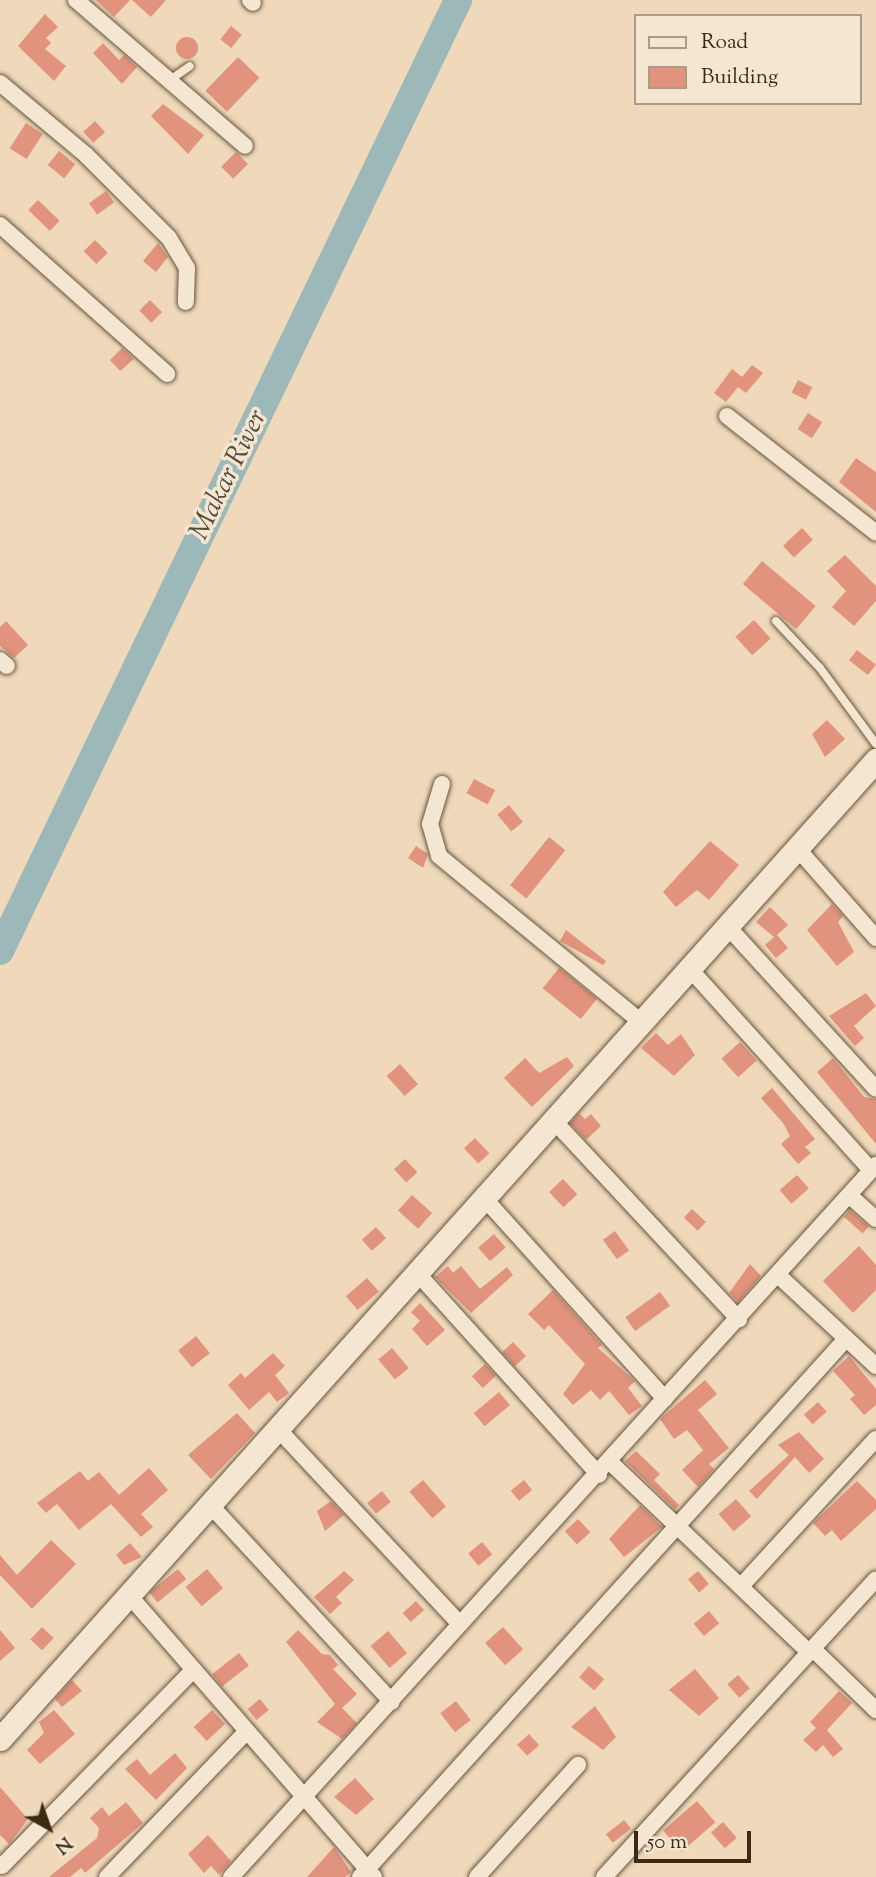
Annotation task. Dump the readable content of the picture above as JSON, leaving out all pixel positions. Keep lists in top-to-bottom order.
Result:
{
  "water": ["Makar River"],
  "legend": ["Road", "Building"],
  "scale_bar": "50 m",
  "north": "bottom right"
}
